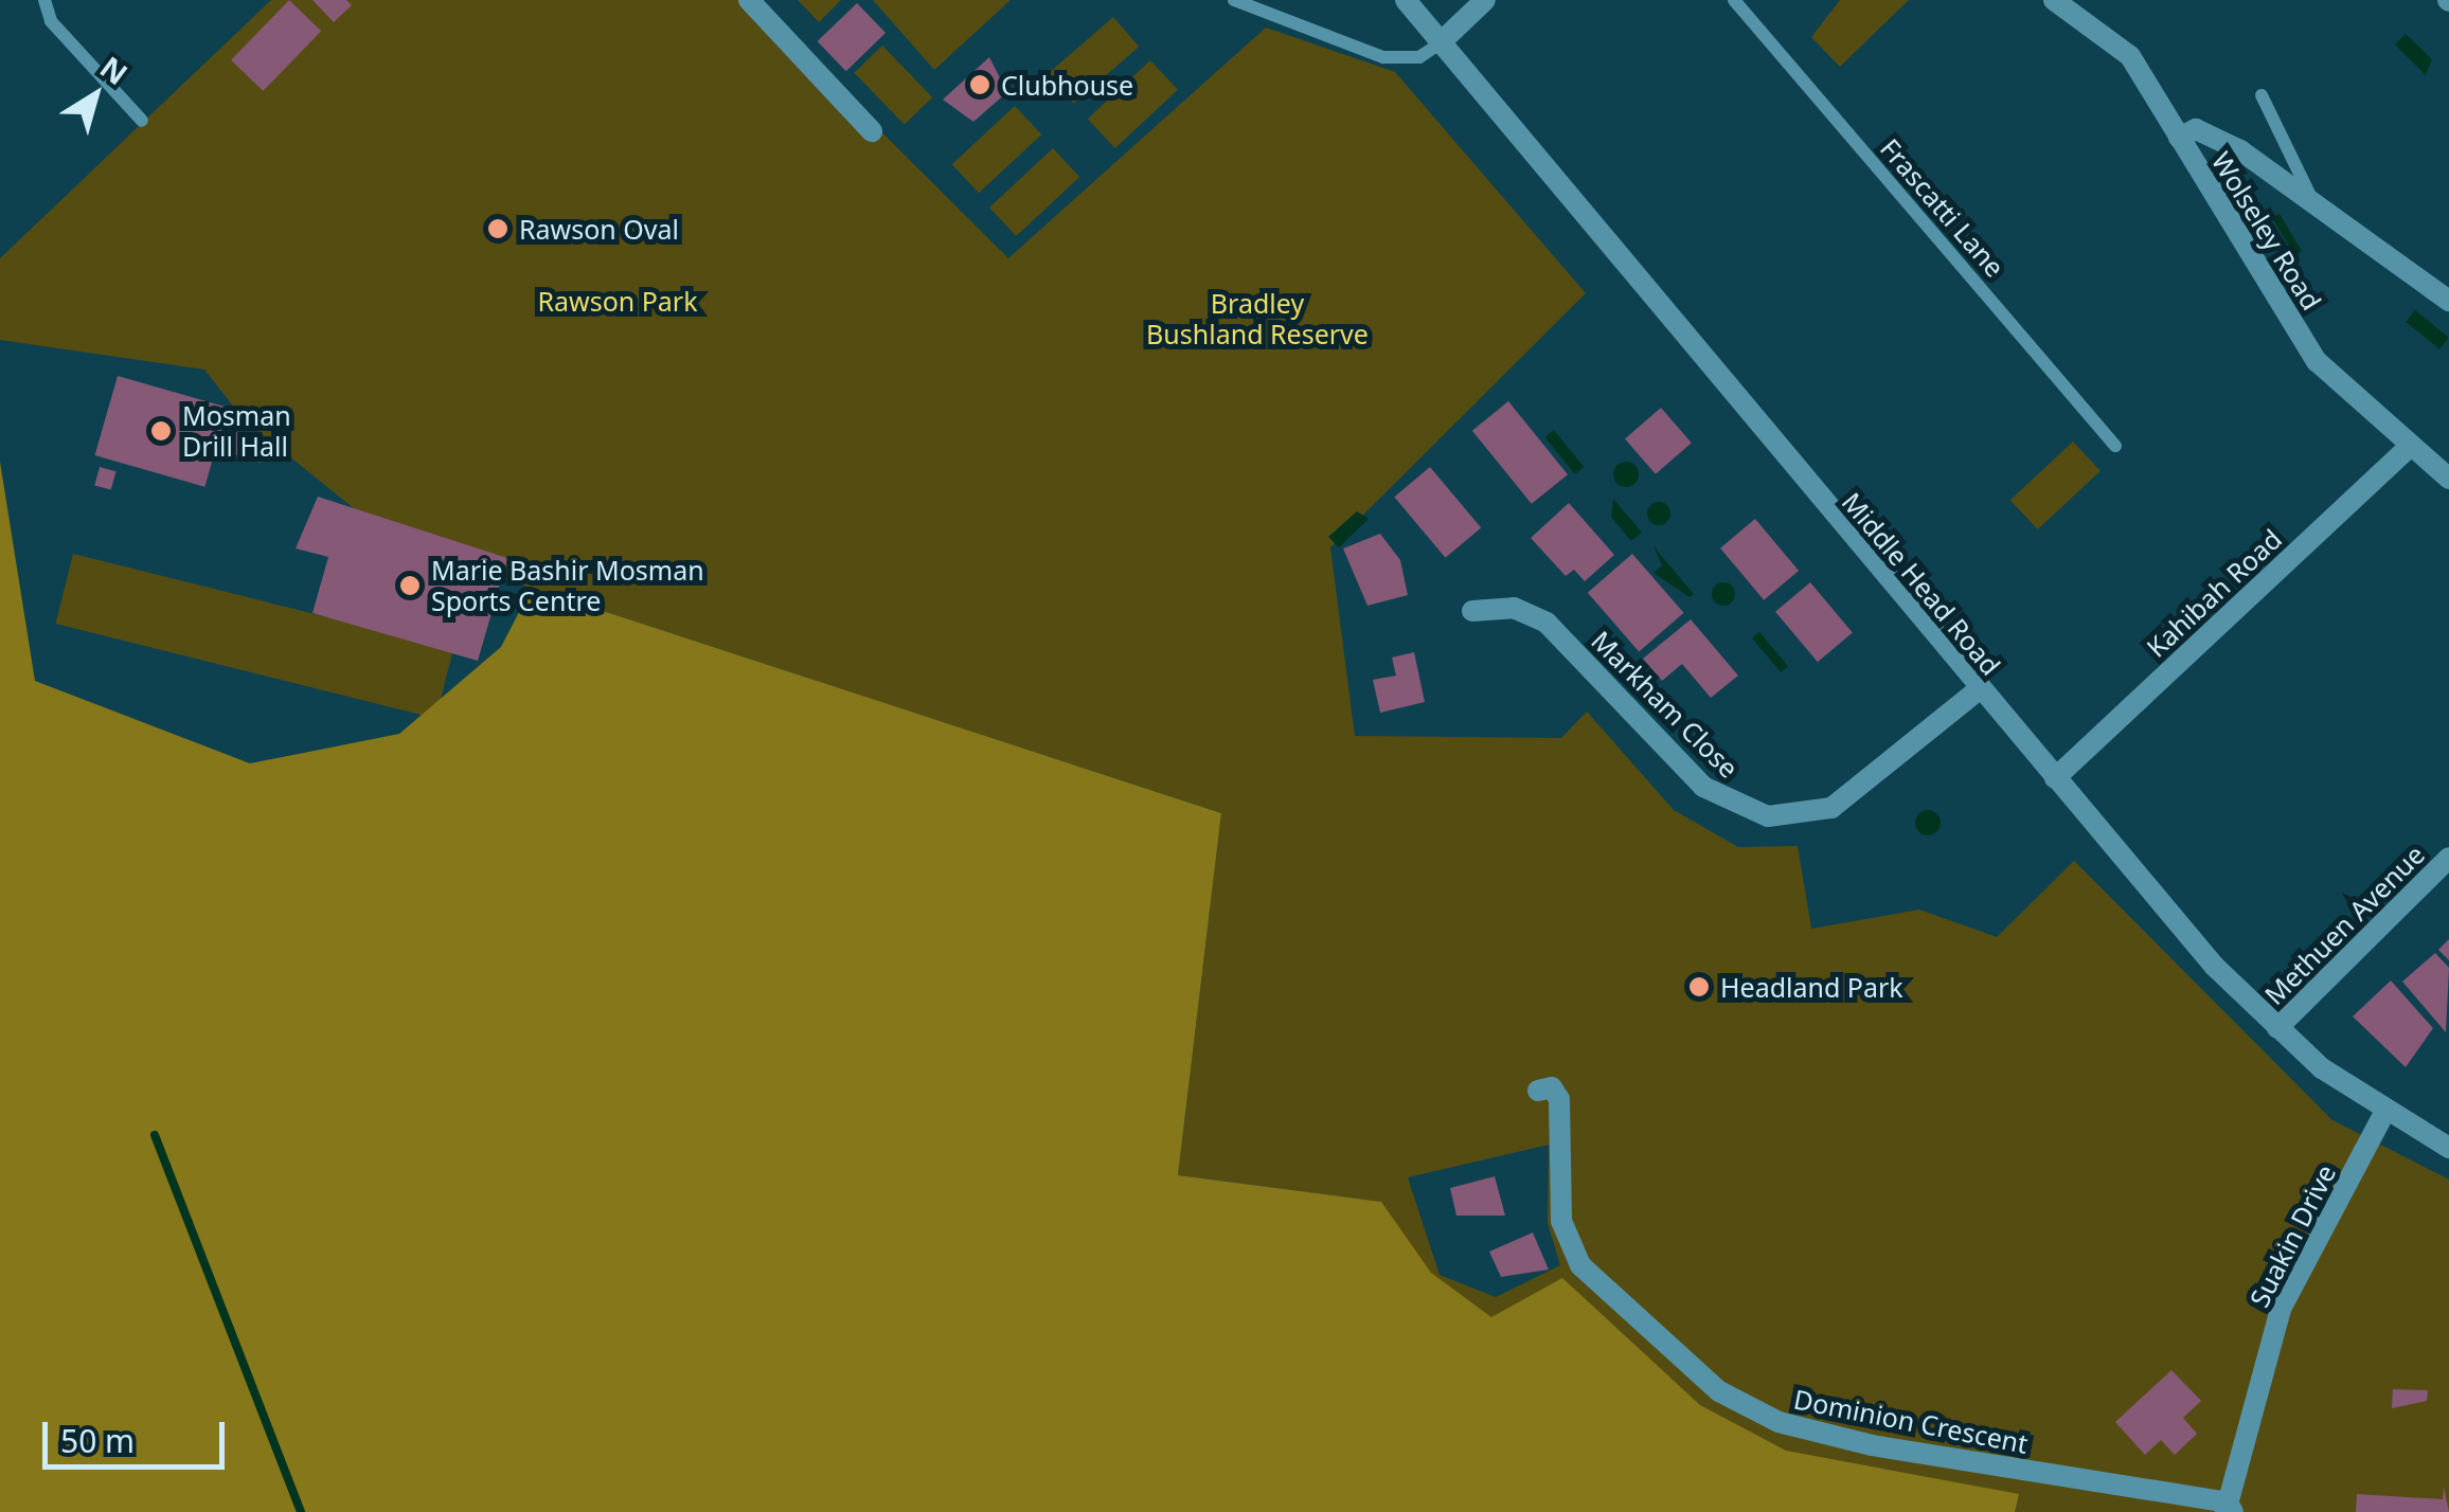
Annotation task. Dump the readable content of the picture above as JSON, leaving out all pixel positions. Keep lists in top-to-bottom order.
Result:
{
  "streets": {
    "street": [
      "Wolseley Road",
      "Middle Head Road",
      "Kahibah Road",
      "Markham Close",
      "Methuen Avenue",
      "Suakin Drive",
      "Dominion Crescent"
    ],
    "lane": ["Frascatti Lane"]
  },
  "crossings": [
    ["Wolseley Road", "Kahibah Road"],
    ["Middle Head Road", "Kahibah Road"],
    ["Middle Head Road", "Markham Close"],
    ["Middle Head Road", "Methuen Avenue"],
    ["Middle Head Road", "Suakin Drive"],
    ["Suakin Drive", "Dominion Crescent"]
  ],
  "parks": ["Rawson Park", "Bradley Bushland Reserve"],
  "places": [
    "Clubhouse",
    "Rawson Oval",
    "Mosman Drill Hall",
    "Marie Bashir Mosman Sports Centre",
    "Headland Park"
  ],
  "scale_bar": "50 m",
  "north": "top right"
}
